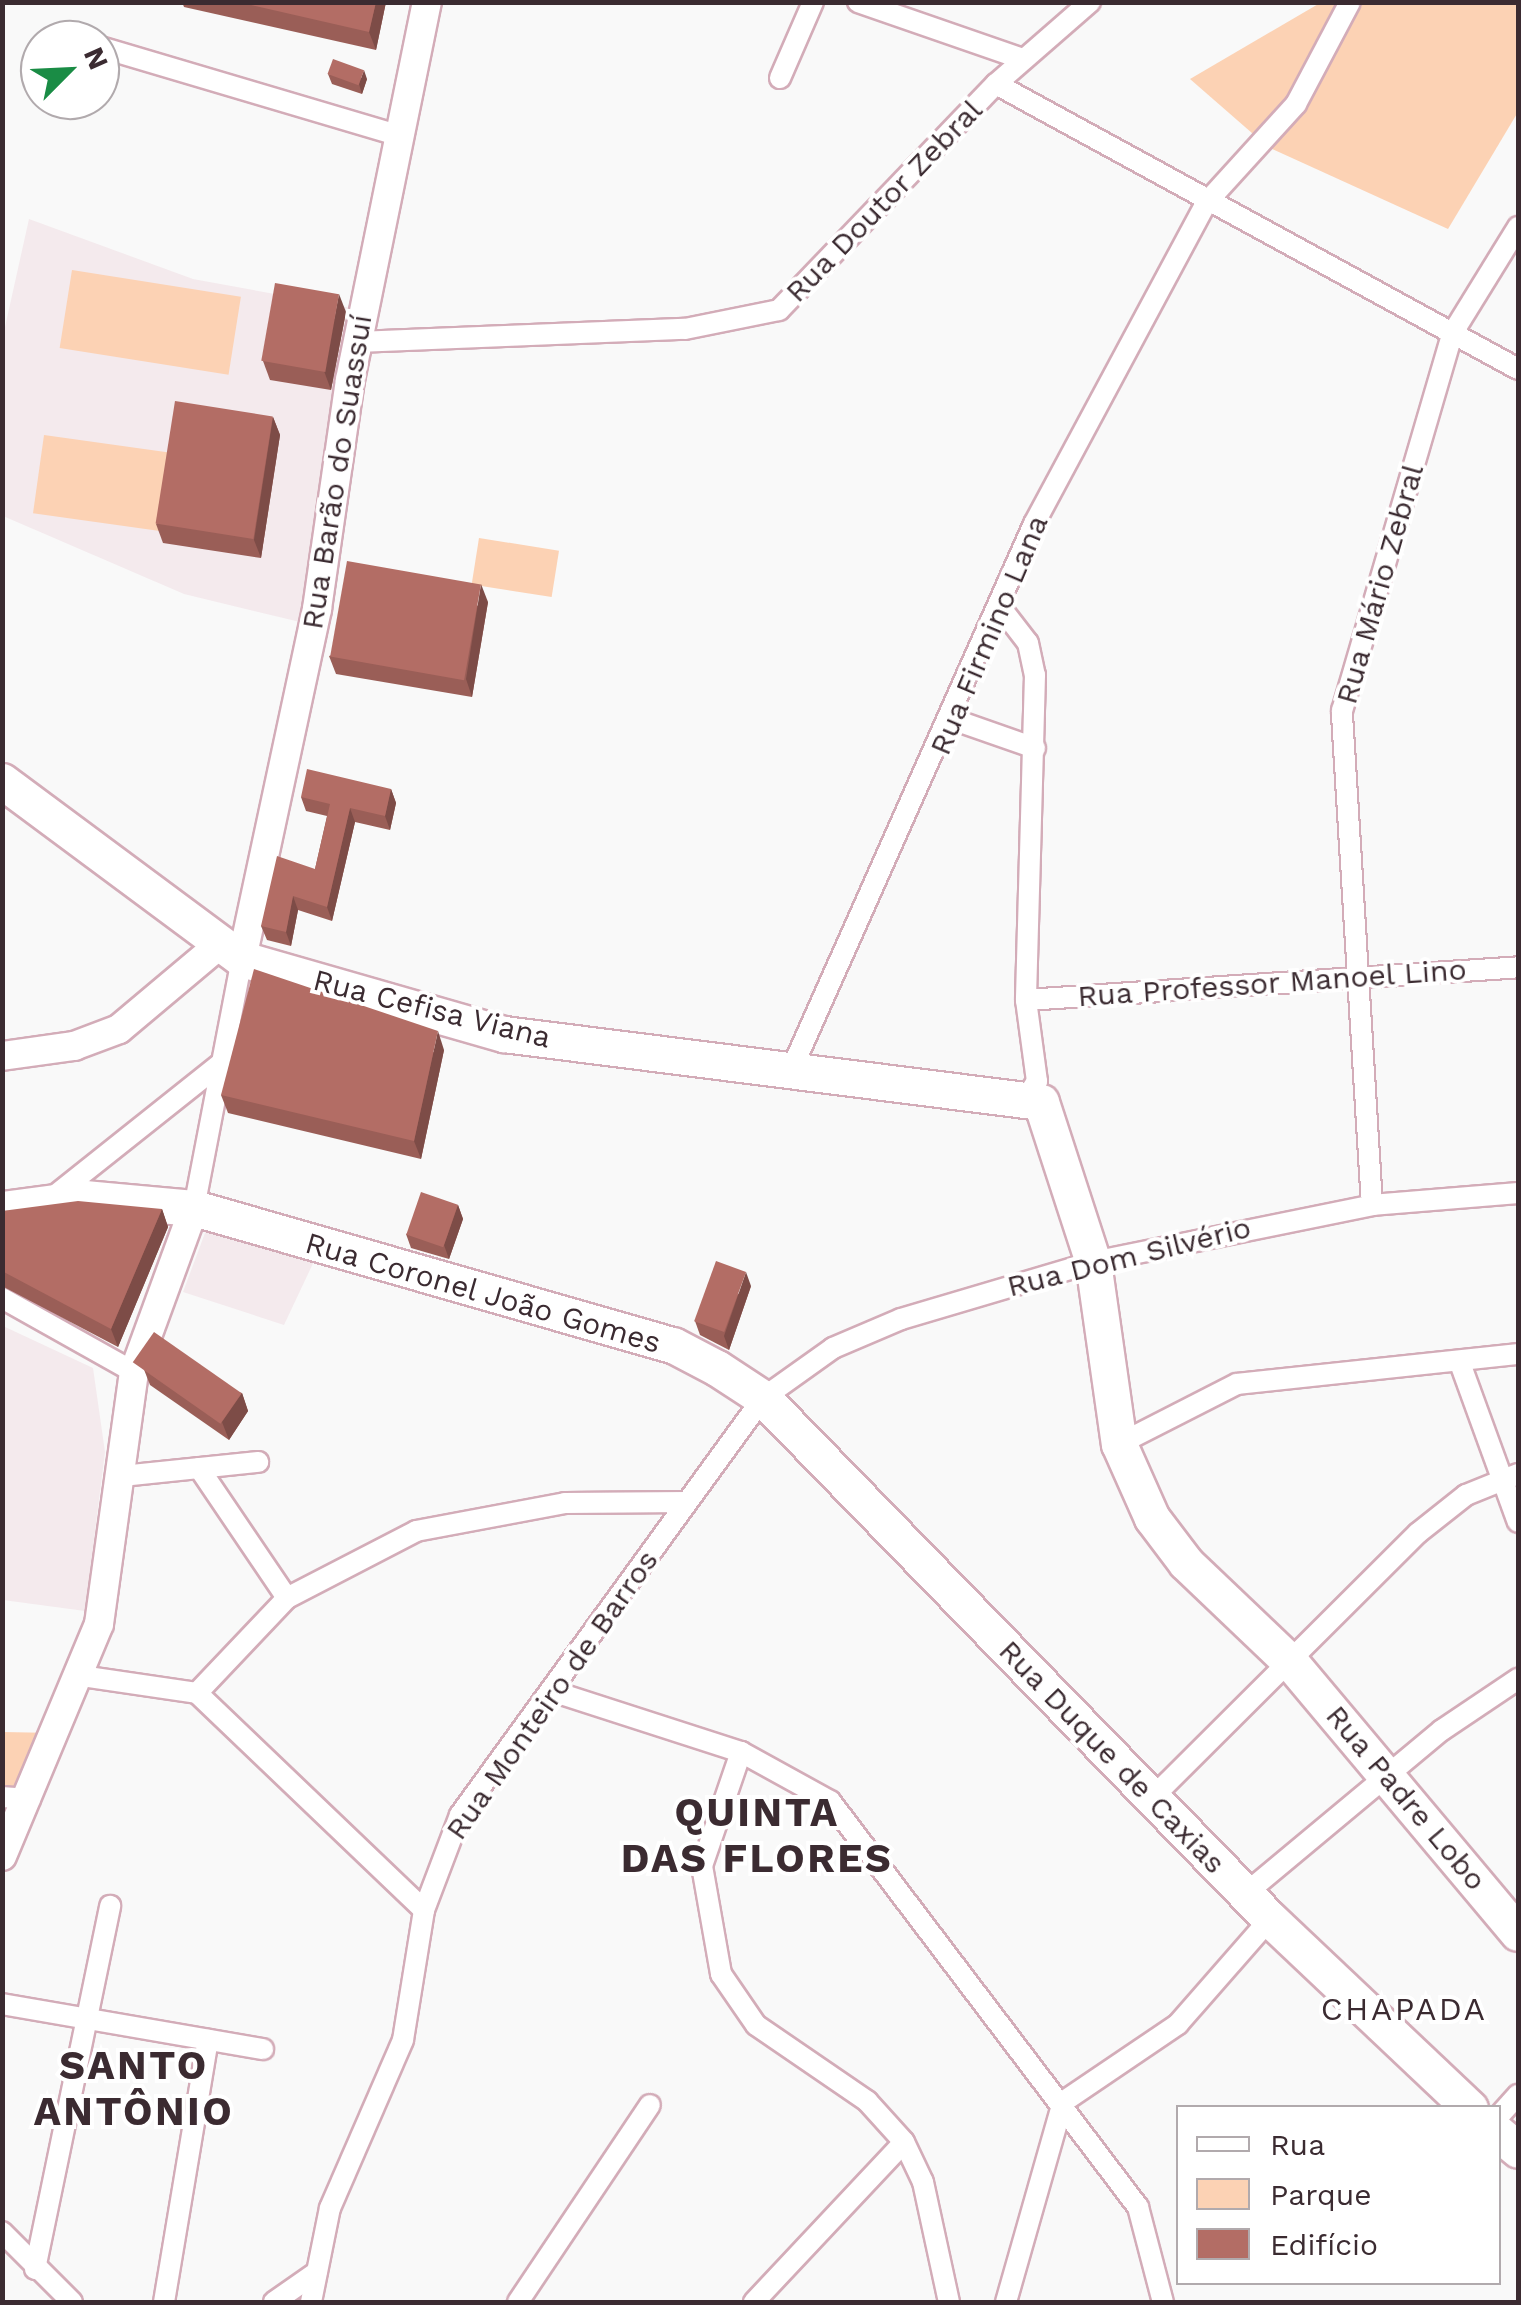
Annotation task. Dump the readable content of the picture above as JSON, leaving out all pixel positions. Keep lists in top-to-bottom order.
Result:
{
  "streets": {
    "highway": [
      "Rua Cefisa Viana",
      "Rua Coronel João Gomes",
      "Rua Duque de Caxias",
      "Rua Padre Lobo"
    ],
    "main road": ["Rua Barão do Suassuí"],
    "street": [
      "Rua Doutor Zebral",
      "Rua Mário Zebral",
      "Rua Firmino Lana",
      "Rua Professor Manoel Lino",
      "Rua Dom Silvério",
      "Rua Monteiro de Barros"
    ]
  },
  "crossings": [
    ["Rua Doutor Zebral", "Rua Barão do Suassuí"],
    ["Rua Doutor Zebral", "Rua Mário Zebral"],
    ["Rua Doutor Zebral", "Rua Firmino Lana"],
    ["Rua Barão do Suassuí", "Rua Cefisa Viana"],
    ["Rua Barão do Suassuí", "Rua Coronel João Gomes"],
    ["Rua Mário Zebral", "Rua Professor Manoel Lino"],
    ["Rua Mário Zebral", "Rua Dom Silvério"],
    ["Rua Firmino Lana", "Rua Cefisa Viana"],
    ["Rua Cefisa Viana", "Rua Padre Lobo"],
    ["Rua Dom Silvério", "Rua Coronel João Gomes"],
    ["Rua Dom Silvério", "Rua Monteiro de Barros"],
    ["Rua Dom Silvério", "Rua Duque de Caxias"],
    ["Rua Dom Silvério", "Rua Padre Lobo"],
    ["Rua Coronel João Gomes", "Rua Monteiro de Barros"],
    ["Rua Coronel João Gomes", "Rua Duque de Caxias"],
    ["Rua Monteiro de Barros", "Rua Duque de Caxias"]
  ],
  "districts": ["QUINTA DAS FLORES", "CHAPADA", "SANTO ANTÔNIO"],
  "legend": ["Rua", "Parque", "Edifício"],
  "north": "top right"
}
